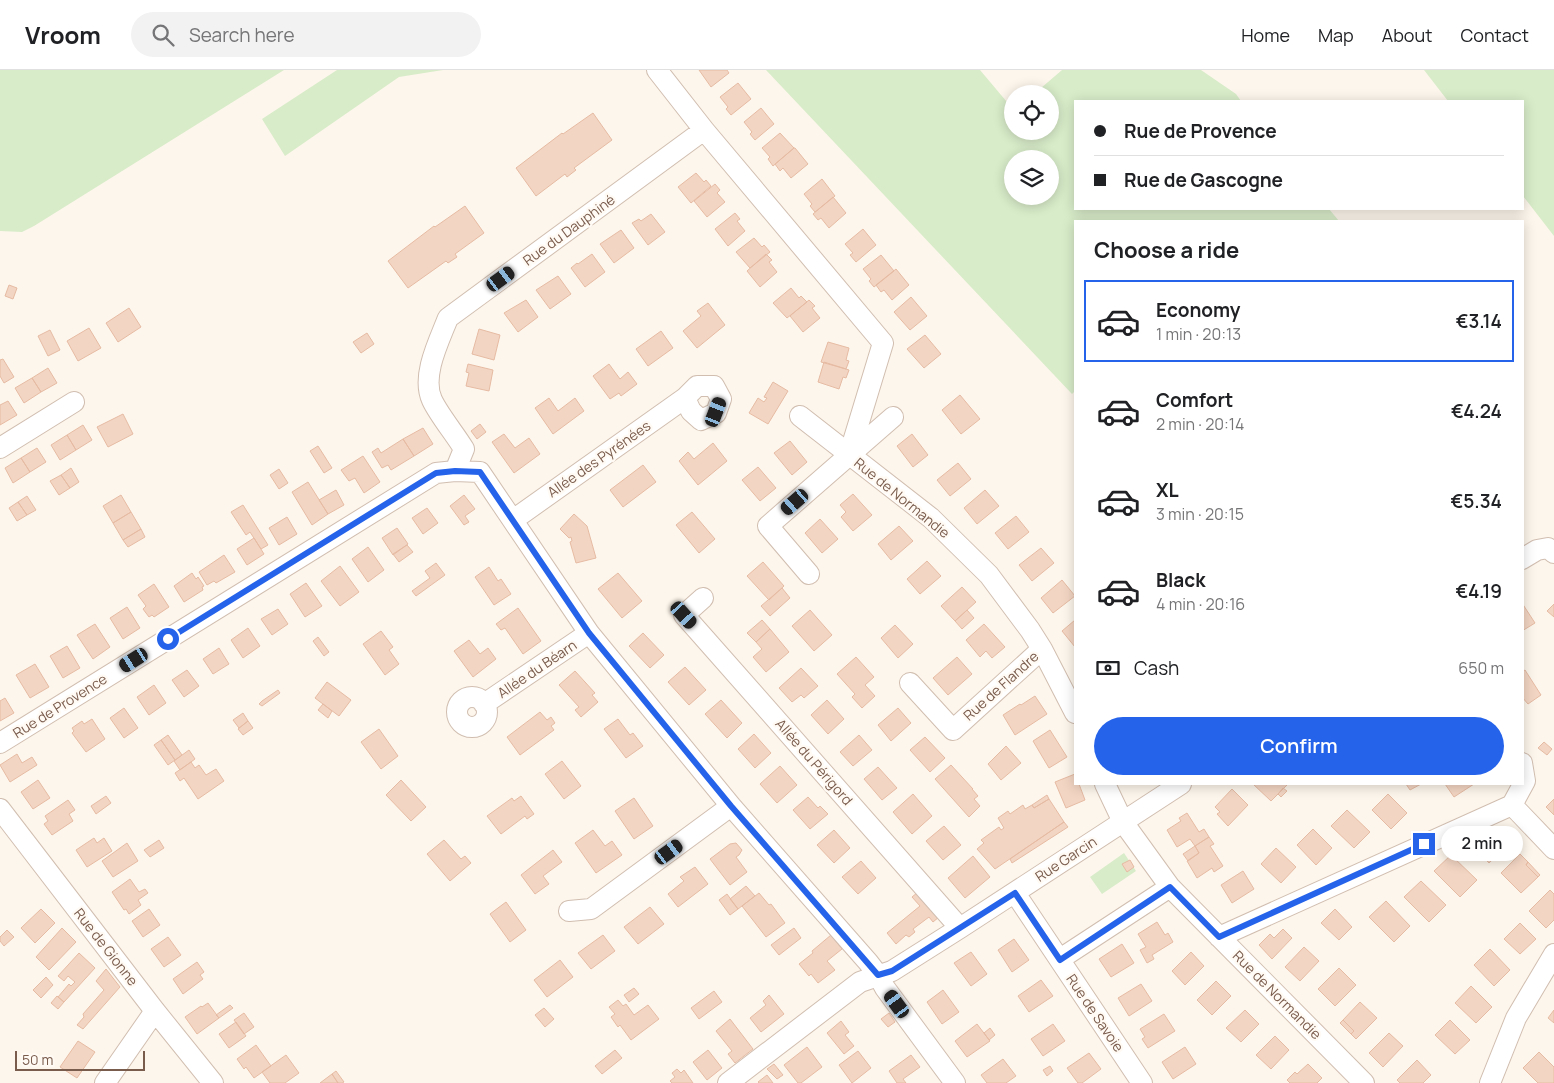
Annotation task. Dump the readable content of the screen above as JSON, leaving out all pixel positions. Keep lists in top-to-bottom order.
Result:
{
  "streets": {
    "street": [
      "Rue du Dauphiné",
      "Allée des Pyrénées",
      "Rue de Normandie",
      "Allée du Béarn",
      "Rue de Flandre",
      "Rue de Provence",
      "Allée du Périgord",
      "Rue Garcin",
      "Rue de Gionne",
      "Rue de Savoie"
    ]
  },
  "crossings": [
    ["Rue du Dauphiné", "Rue de Provence"],
    ["Allée des Pyrénées", "Rue de Provence"],
    ["Rue de Normandie", "Rue de Flandre"],
    ["Rue de Normandie", "Rue Garcin"],
    ["Allée du Périgord", "Rue Garcin"],
    ["Rue Garcin", "Rue de Savoie"]
  ],
  "scale_bar": "50 m",
  "page": {
    "header": "Vroom",
    "search": "Search here",
    "nav": [
      "Home",
      "Map",
      "About",
      "Contact"
    ],
    "banner": ["Rue de Provence", "Rue de Gascogne"],
    "heading": "Choose a ride",
    "list": [
      {
        "name": "Economy",
        "note": "1 min · 20:13",
        "value": "€3.14"
      },
      {
        "name": "Comfort",
        "note": "2 min · 20:14",
        "value": "€4.24"
      },
      {
        "name": "XL",
        "note": "3 min · 20:15",
        "value": "€5.34"
      },
      {
        "name": "Black",
        "note": "4 min · 20:16",
        "value": "€4.19"
      }
    ],
    "pay": ["Cash", "650 m"],
    "buttons": "Confirm",
    "bubble": "2 min",
    "scale": "50 m"
  }
}
